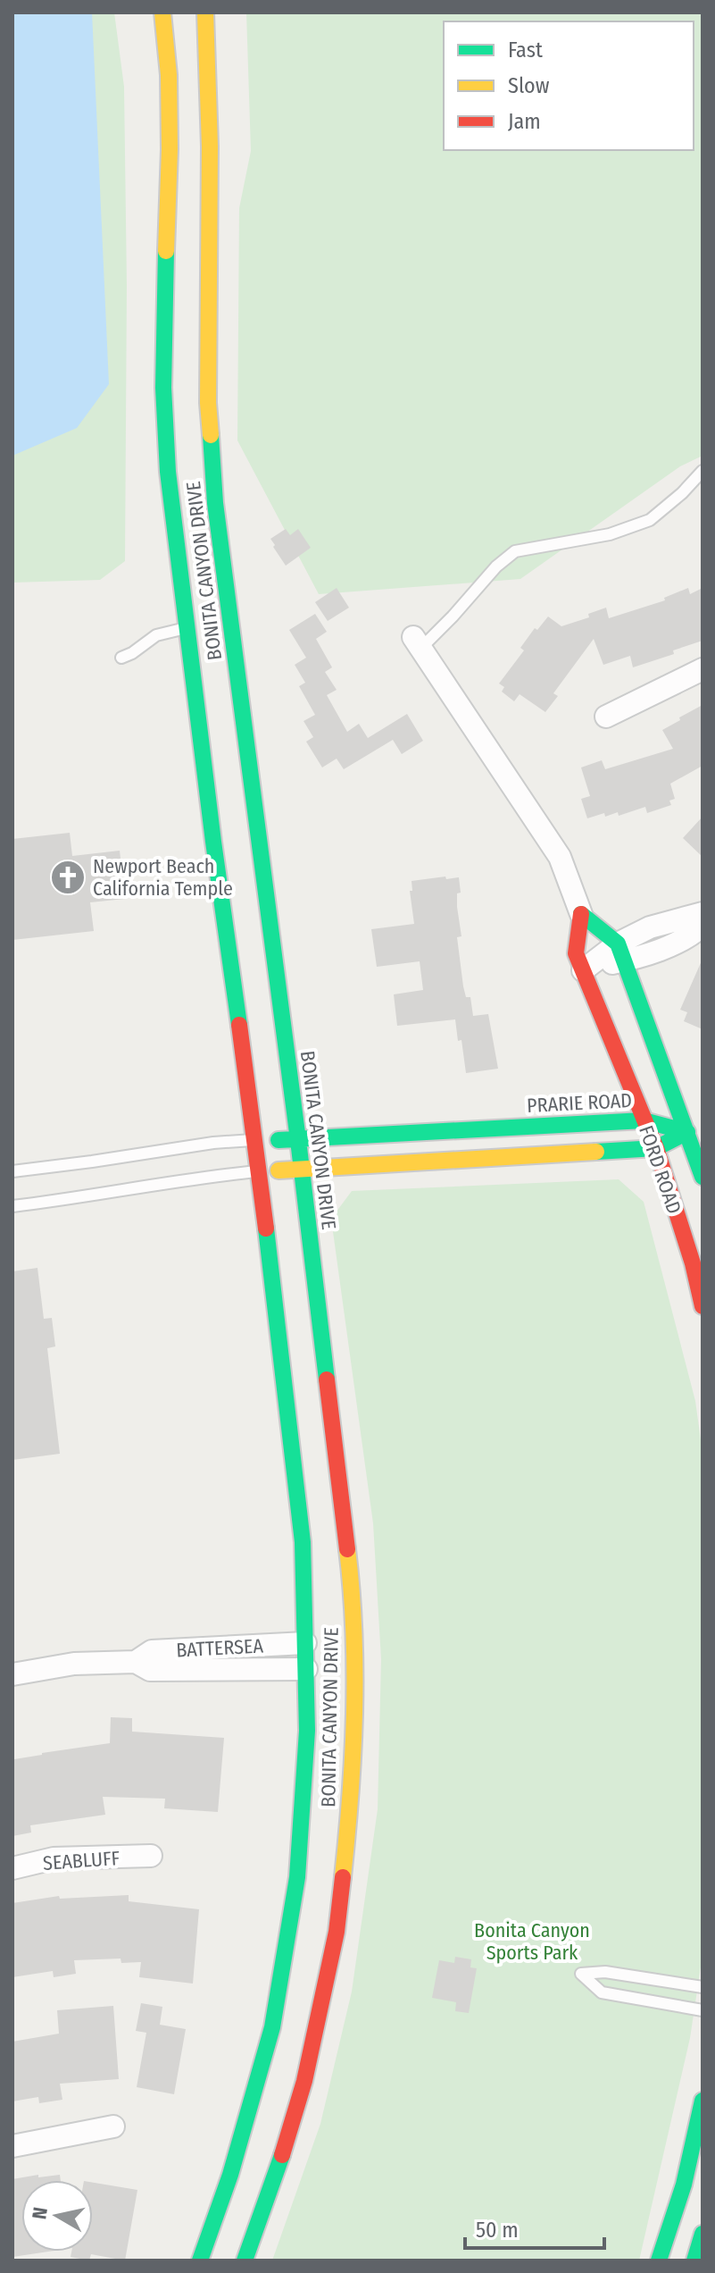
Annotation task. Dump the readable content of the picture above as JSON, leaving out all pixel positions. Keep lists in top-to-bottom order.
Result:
{
  "streets": {
    "main road": ["BONITA CANYON DRIVE", "PRARIE ROAD", "FORD ROAD"],
    "street": ["BATTERSEA", "SEABLUFF"]
  },
  "crossings": [
    ["BONITA CANYON DRIVE", "PRARIE ROAD"],
    ["BONITA CANYON DRIVE", "BATTERSEA"],
    ["PRARIE ROAD", "FORD ROAD"]
  ],
  "parks": ["Bonita Canyon Sports Park"],
  "places": {
    "church": ["Newport Beach California Temple"]
  },
  "legend": ["Fast", "Slow", "Jam"],
  "scale_bar": "50 m",
  "north": "left"
}
